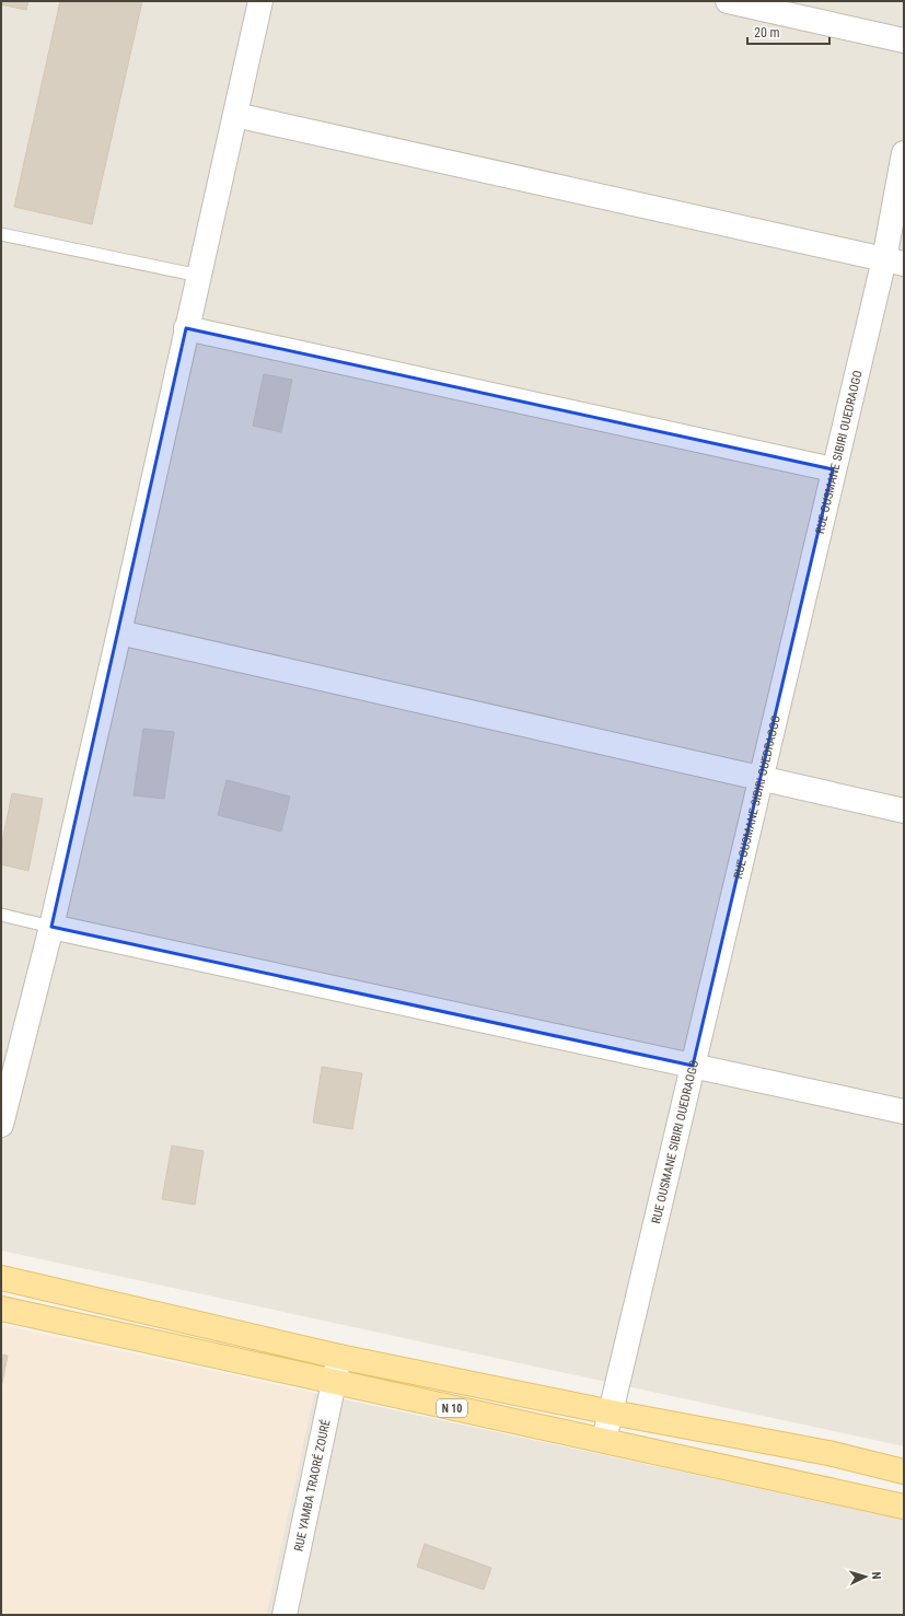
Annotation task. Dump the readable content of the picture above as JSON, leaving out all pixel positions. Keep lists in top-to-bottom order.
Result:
{
  "streets": {
    "main road": ["N 10"],
    "street": ["RUE OUSMANE SIBIRI OUEDRAOGO", "RUE YAMBA TRAORÉ ZOURÉ"]
  },
  "crossings": [
    ["RUE OUSMANE SIBIRI OUEDRAOGO", "N 10"],
    ["N 10", "RUE YAMBA TRAORÉ ZOURÉ"]
  ],
  "scale_bar": "20 m",
  "north": "right"
}
